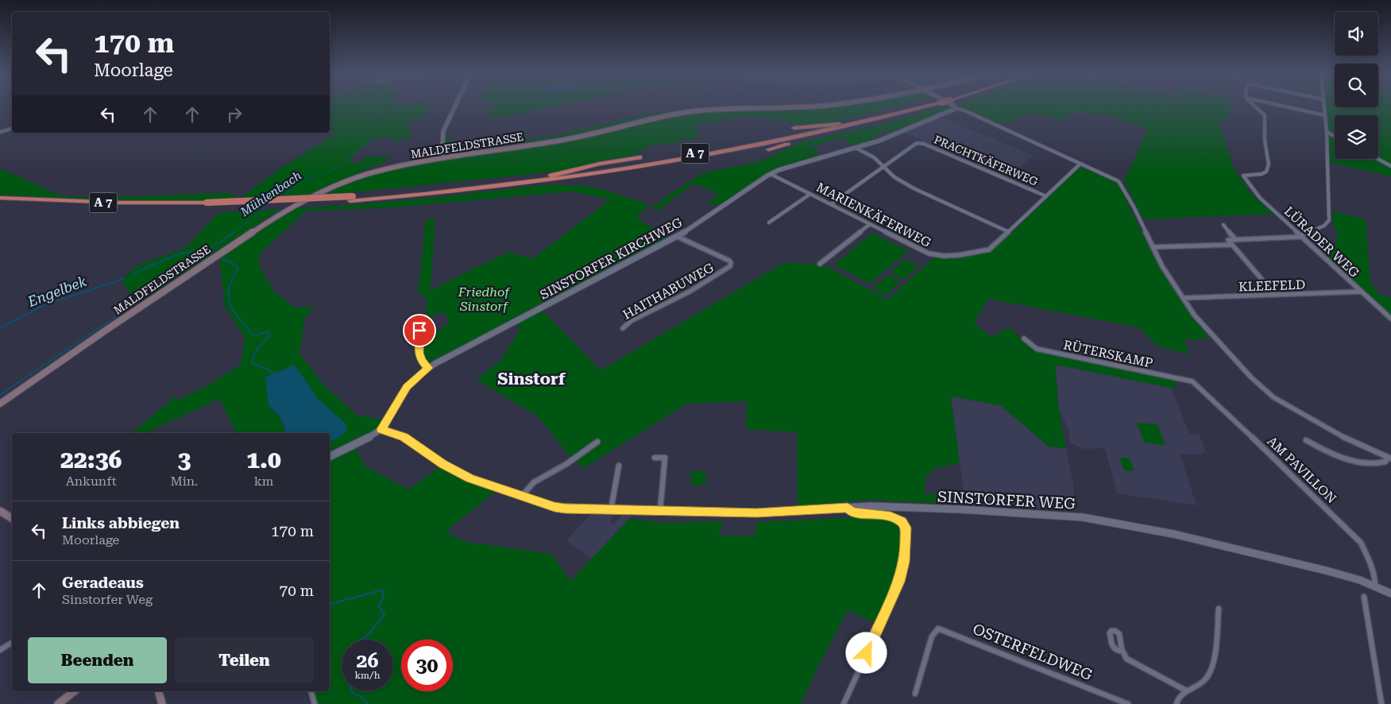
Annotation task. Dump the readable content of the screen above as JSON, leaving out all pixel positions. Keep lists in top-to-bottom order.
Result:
{
  "streets": {
    "highway": ["A 7"],
    "main road": ["MALDFELDSTRASSE"],
    "street": [
      "PRACHTKÄFERWEG",
      "MARIENKÄFERWEG",
      "LÜRADER WEG",
      "SINSTORFER KIRCHWEG",
      "KLEEFELD",
      "HAITHABUWEG",
      "RÜTERSKAMP",
      "AM PAVILLON",
      "SINSTORFER WEG",
      "OSTERFELDWEG"
    ]
  },
  "crossings": [
    ["PRACHTKÄFERWEG", "MARIENKÄFERWEG"],
    ["MARIENKÄFERWEG", "SINSTORFER KIRCHWEG"],
    ["LÜRADER WEG", "KLEEFELD"],
    ["SINSTORFER KIRCHWEG", "HAITHABUWEG"],
    ["SINSTORFER KIRCHWEG", "SINSTORFER WEG"],
    ["RÜTERSKAMP", "AM PAVILLON"],
    ["AM PAVILLON", "SINSTORFER WEG"]
  ],
  "districts": ["Sinstorf"],
  "water": ["Mühlenbach", "Engelbek"],
  "parks": ["Friedhof Sinstorf"],
  "page": {
    "turn": ["170 m", "Moorlage"],
    "eta": [
      "22:36",
      "Ankunft",
      "3",
      "Min.",
      "1.0",
      "km"
    ],
    "list": [
      {
        "name": "Links abbiegen",
        "note": "Moorlage",
        "value": "170 m"
      },
      {
        "name": "Geradeaus",
        "note": "Sinstorfer Weg",
        "value": "70 m"
      }
    ],
    "buttons": ["Beenden", "Teilen"],
    "speed": "26 km/h",
    "limit": "30"
  }
}
